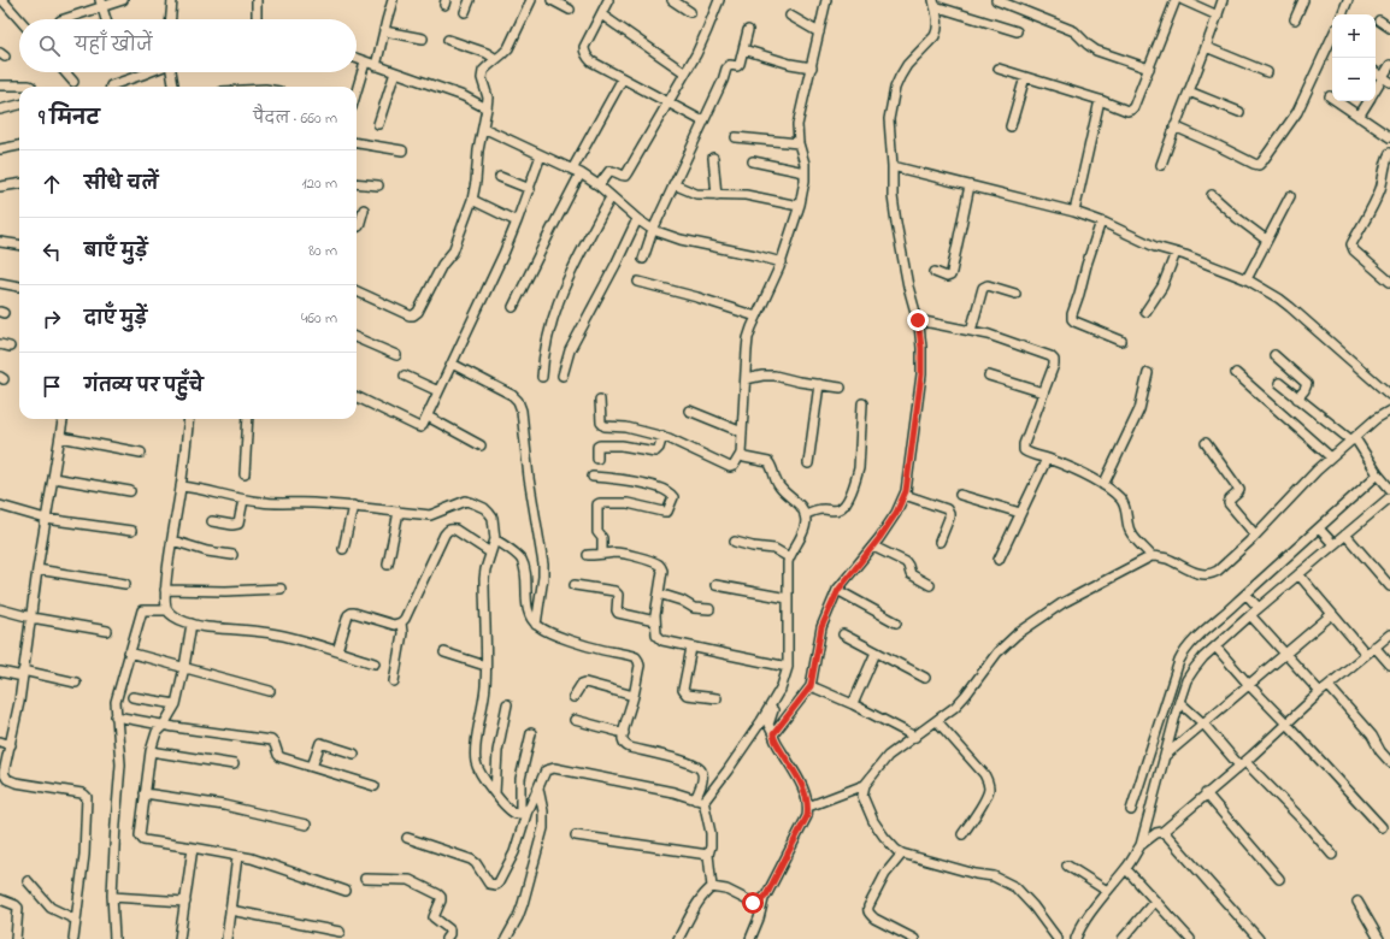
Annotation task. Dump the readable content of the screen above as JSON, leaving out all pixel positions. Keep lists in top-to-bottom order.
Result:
{
  "page": {
    "map_buttons": ["+", "−"],
    "search": "यहाँ खोजें",
    "heading": ["9 मिनट", "पैदल · 660 m"],
    "list": [
      ["सीधे चलें", "120 m"],
      ["बाएँ मुड़ें", "80 m"],
      ["दाएँ मुड़ें", "460 m"],
      "गंतव्य पर पहुँचे"
    ]
  }
}
